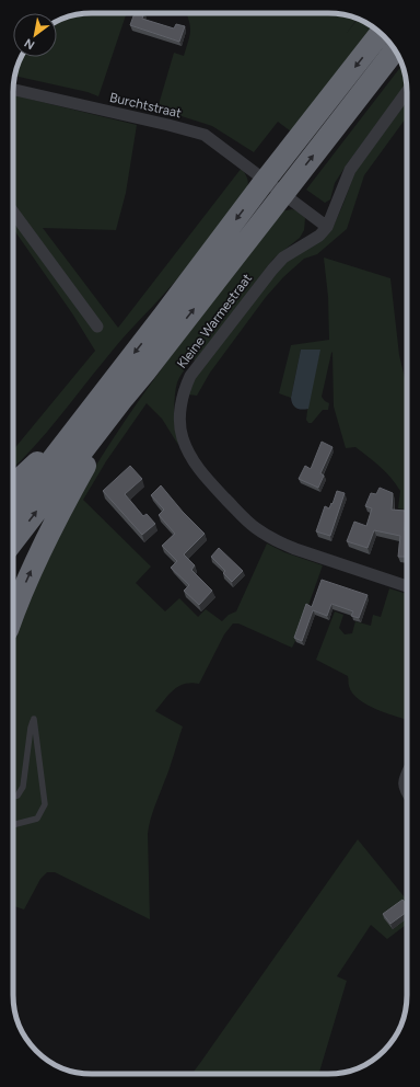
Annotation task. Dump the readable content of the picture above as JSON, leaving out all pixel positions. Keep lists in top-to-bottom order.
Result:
{
  "streets": {
    "street": ["Burchtstraat", "Kleine Warmestraat"]
  },
  "north": "bottom left"
}
